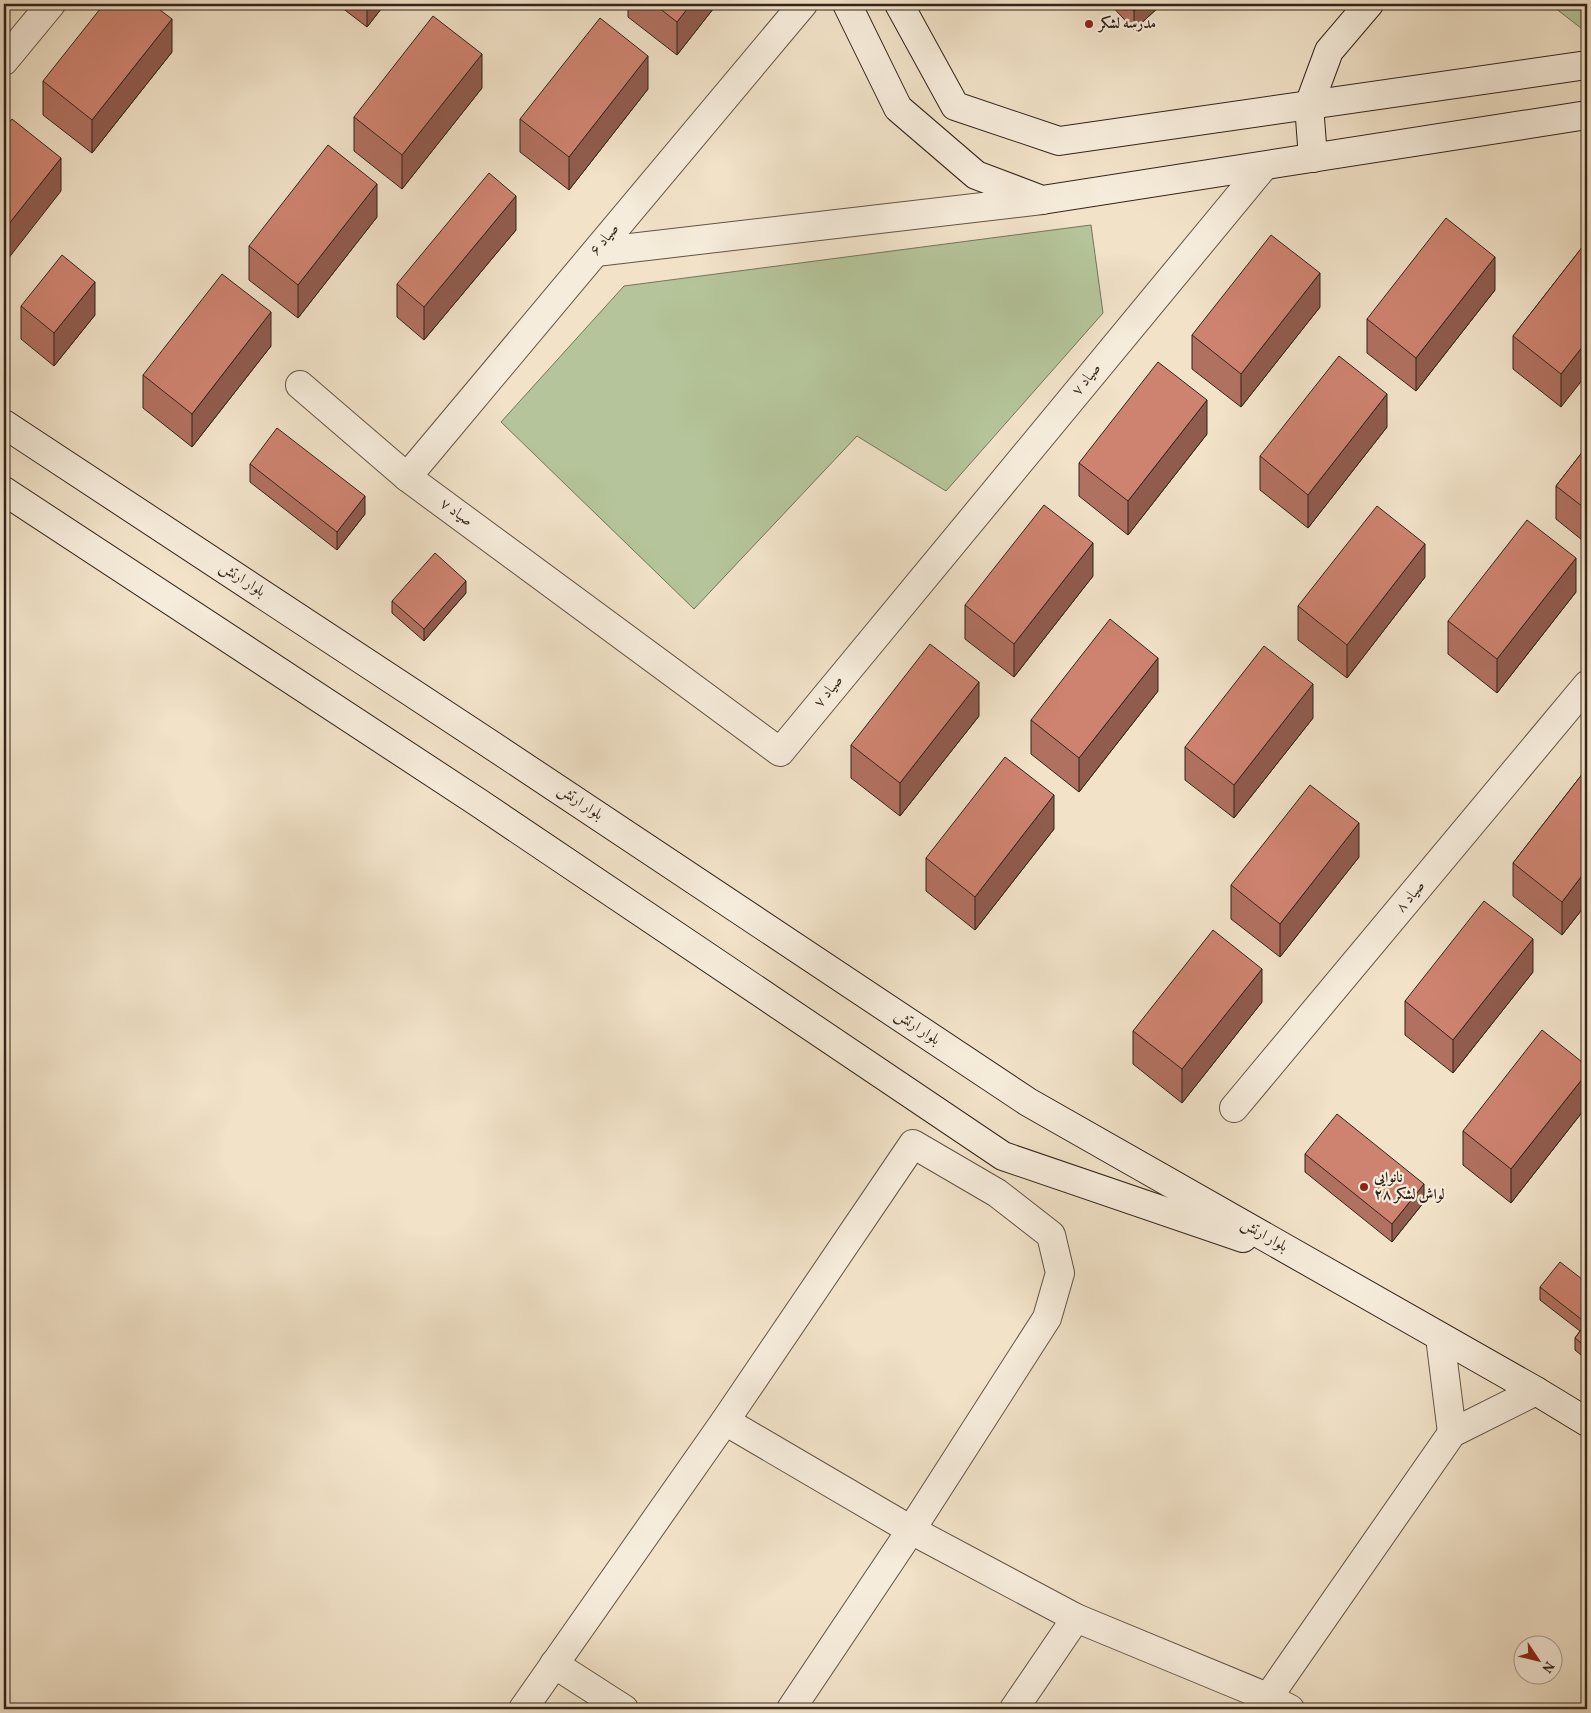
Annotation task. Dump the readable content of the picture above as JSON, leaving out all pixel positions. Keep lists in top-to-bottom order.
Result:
{
  "streets": {
    "street": [
      "صیاد ۶",
      "صیاد ۷",
      "بلوار ارتش",
      "صیاد ۸"
    ]
  },
  "crossings": [
    ["صیاد ۶", "صیاد ۷"]
  ],
  "places": ["مدرسه لشکر", "نانوایی لواش لشکر ۲۸"],
  "north": "bottom right"
}
